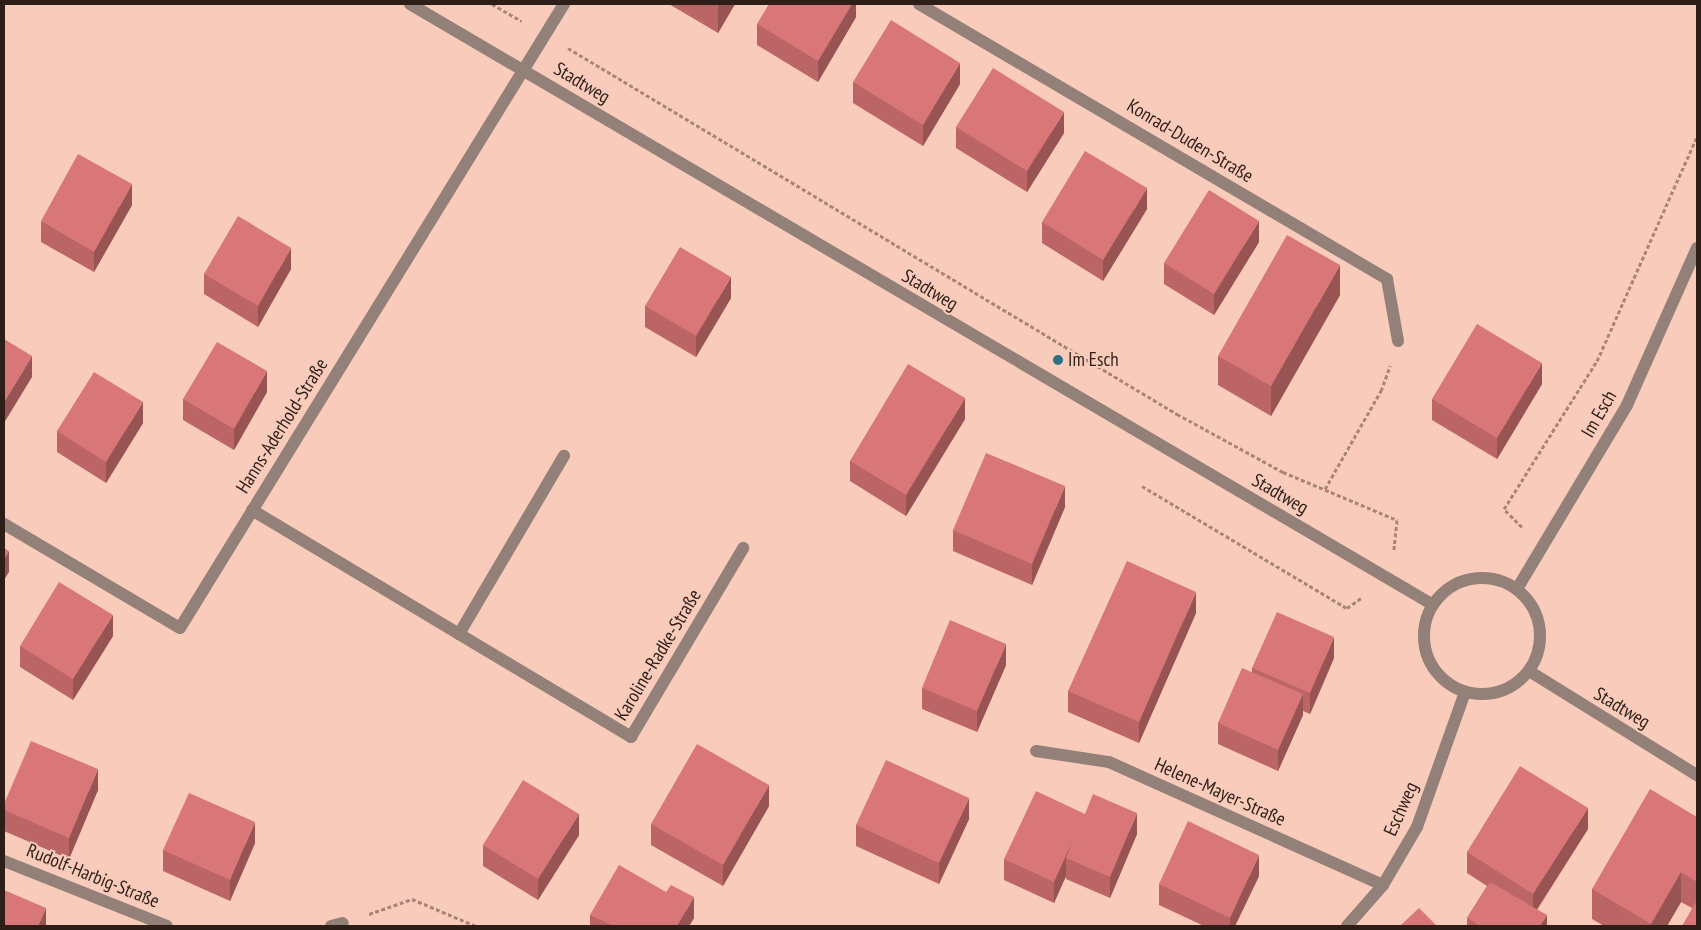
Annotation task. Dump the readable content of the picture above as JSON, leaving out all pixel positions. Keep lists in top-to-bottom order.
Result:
{
  "streets": {
    "street": [
      "Stadtweg",
      "Konrad-Duden-Straße",
      "Im Esch",
      "Hanns-Aderhold-Straße",
      "Karoline-Radke-Straße",
      "Helene-Mayer-Straße",
      "Eschweg",
      "Rudolf-Harbig-Straße"
    ]
  },
  "crossings": [
    ["Stadtweg", "Im Esch"],
    ["Stadtweg", "Hanns-Aderhold-Straße"],
    ["Stadtweg", "Eschweg"],
    ["Im Esch", "Eschweg"],
    ["Hanns-Aderhold-Straße", "Karoline-Radke-Straße"],
    ["Helene-Mayer-Straße", "Eschweg"]
  ],
  "places": ["Im Esch"]
}
